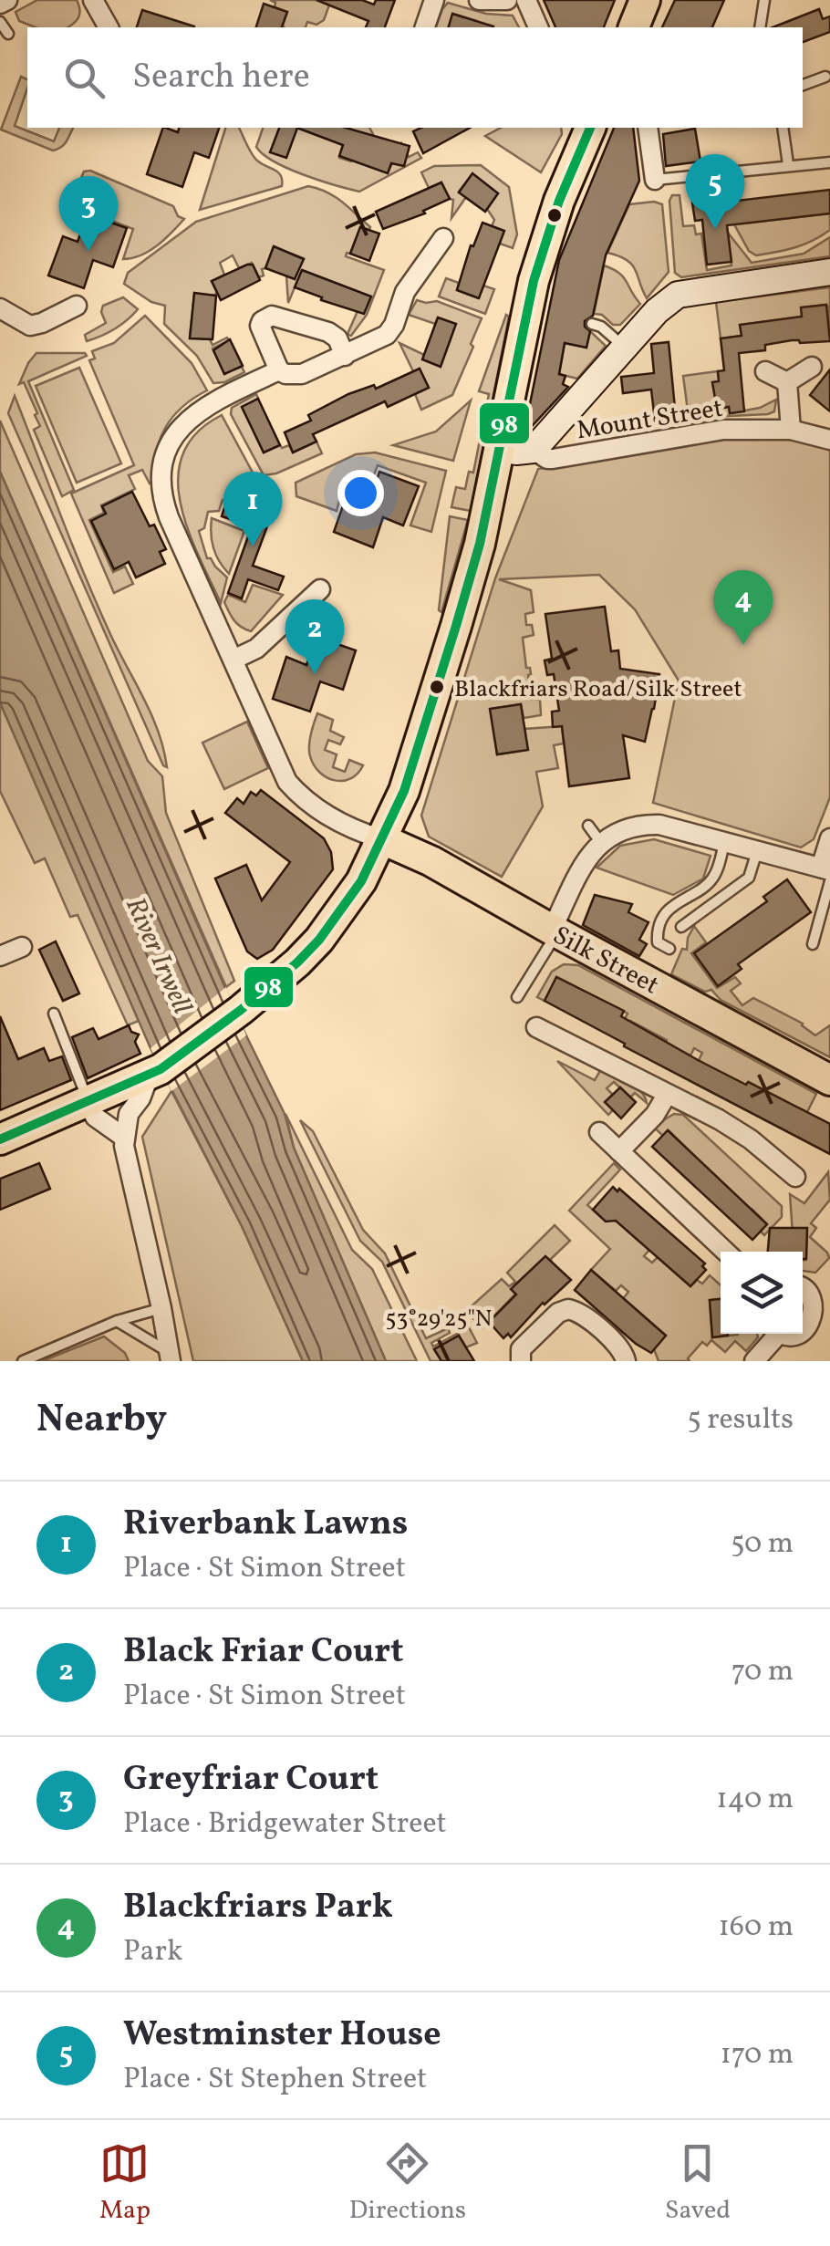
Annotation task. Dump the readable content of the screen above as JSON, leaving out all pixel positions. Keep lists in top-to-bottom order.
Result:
{
  "streets": {
    "main road": ["Silk Street"],
    "street": ["Mount Street"]
  },
  "water": ["River Irwell"],
  "places": ["Blackfriars Road/Silk Street"],
  "lines": ["transit line 98"],
  "page": {
    "search": "Search here",
    "pins": [
      "5",
      "3",
      "1",
      "4",
      "2"
    ],
    "heading": ["Nearby", "5 results"],
    "list": [
      {
        "mark": "1",
        "name": "Riverbank Lawns",
        "note": "Place · St Simon Street",
        "value": "50 m"
      },
      {
        "mark": "2",
        "name": "Black Friar Court",
        "note": "Place · St Simon Street",
        "value": "70 m"
      },
      {
        "mark": "3",
        "name": "Greyfriar Court",
        "note": "Place · Bridgewater Street",
        "value": "140 m"
      },
      {
        "mark": "4",
        "name": "Blackfriars Park",
        "note": "Park",
        "value": "160 m"
      },
      {
        "mark": "5",
        "name": "Westminster House",
        "note": "Place · St Stephen Street",
        "value": "170 m"
      }
    ],
    "nav": ["Map", "Directions", "Saved"]
  },
  "coordinates": ["53°29'25\"N"]
}
